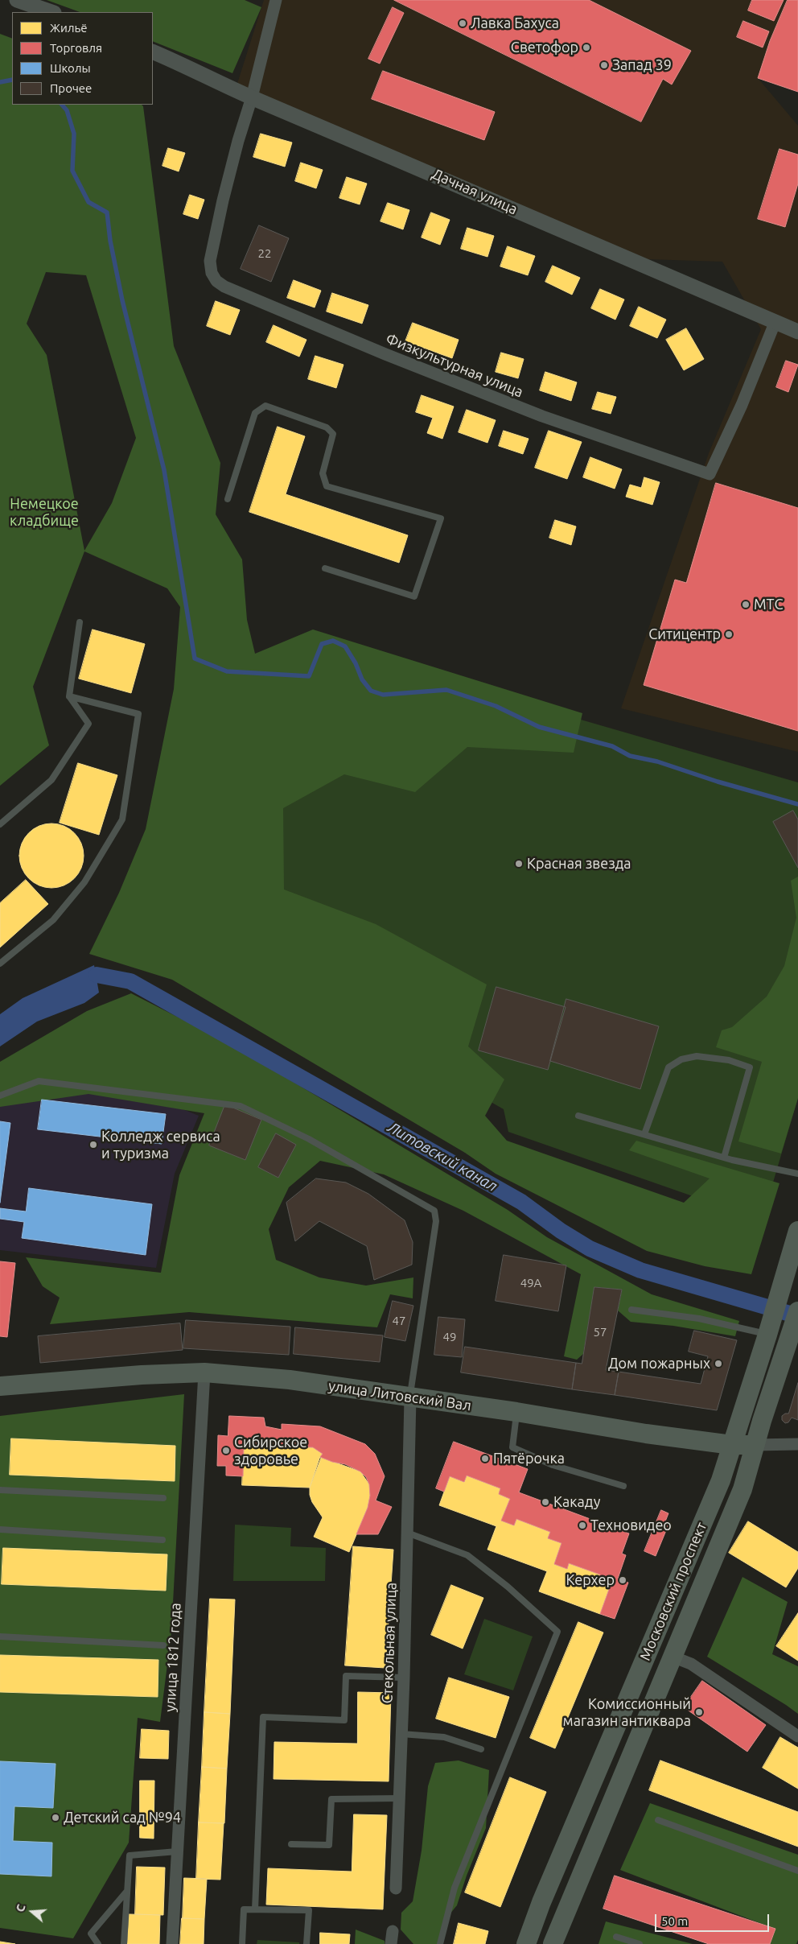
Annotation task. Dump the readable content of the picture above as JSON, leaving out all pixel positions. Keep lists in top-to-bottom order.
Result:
{
  "streets": {
    "main road": ["улица Литовский Вал", "Московский проспект"],
    "street": [
      "Дачная улица",
      "Физкультурная улица",
      "Стекольная улица",
      "улица 1812 года"
    ]
  },
  "crossings": [
    ["Дачная улица", "Физкультурная улица"],
    ["улица Литовский Вал", "Московский проспект"],
    ["улица Литовский Вал", "Стекольная улица"],
    ["улица Литовский Вал", "улица 1812 года"]
  ],
  "water": ["Литовский канал"],
  "parks": ["Немецкое кладбище"],
  "places": [
    "Лавка Бахуса",
    "Светофор",
    "Запад 39",
    "МТС",
    "Ситицентр",
    "Красная звезда",
    "Колледж сервиса и туризма",
    "Дом пожарных",
    "Сибирское здоровье",
    "Пятёрочка",
    "Какаду",
    "Техновидео",
    "Керхер",
    "Комиссионный магазин антиквара",
    "Детский сад №94"
  ],
  "house_numbers": [
    "22",
    "49А",
    "47",
    "57",
    "49"
  ],
  "legend": [
    "Жильё",
    "Торговля",
    "Школы",
    "Прочее"
  ],
  "scale_bar": "50 m",
  "north": "left"
}
